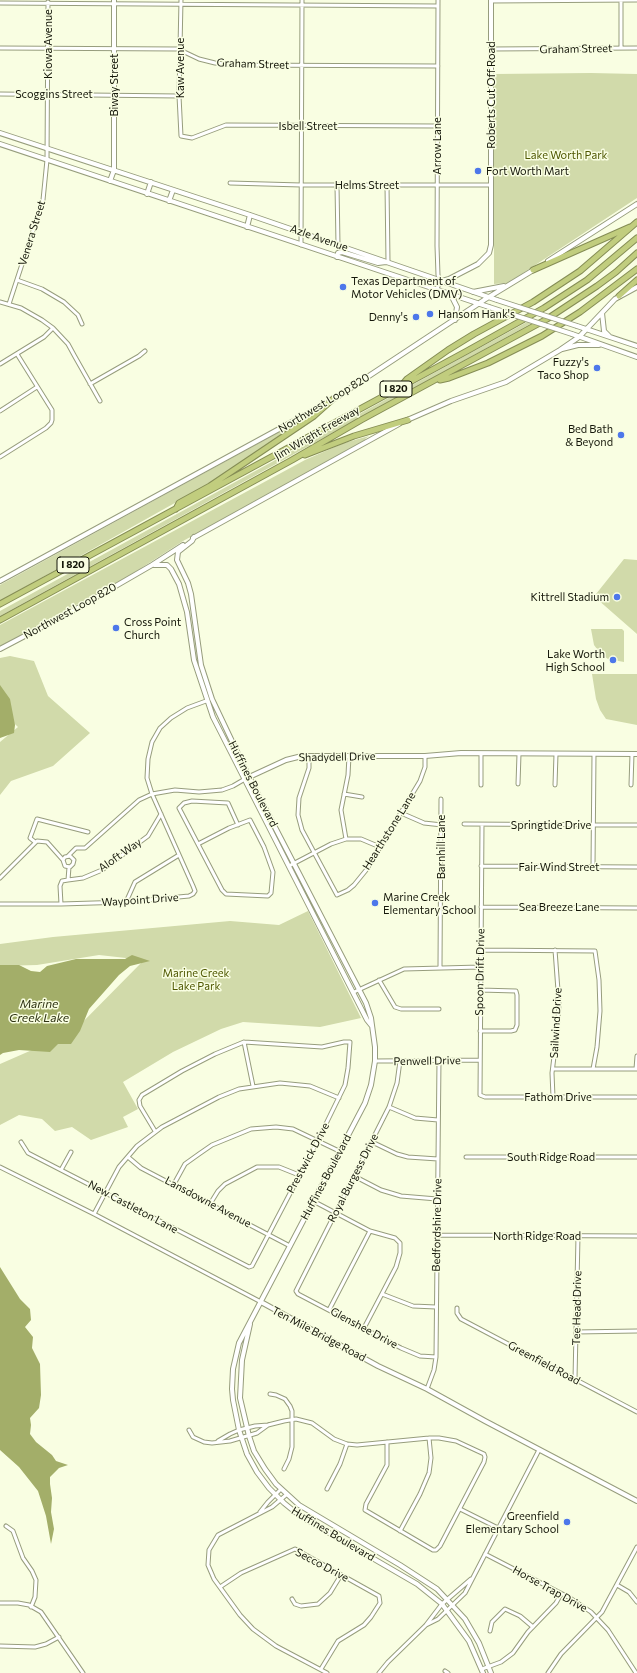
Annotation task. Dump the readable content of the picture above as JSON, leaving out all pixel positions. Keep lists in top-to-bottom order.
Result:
{
  "streets": {
    "highway": ["I 820", "Jim Wright Freeway"],
    "main road": [
      "Biway Street",
      "Roberts Cut Off Road",
      "Azle Avenue",
      "Northwest Loop 820",
      "Shadydell Drive",
      "Huffines Boulevard",
      "Ten Mile Bridge Road"
    ],
    "street": [
      "Kiowa Avenue",
      "Graham Street",
      "Kaw Avenue",
      "Scoggins Street",
      "Isbell Street",
      "Arrow Lane",
      "Helms Street",
      "Venera Street",
      "Springtide Drive",
      "Hearthstone Lane",
      "Barnhill Lane",
      "Aloft Way",
      "Fair Wind Street",
      "Waypoint Drive",
      "Sea Breeze Lane",
      "Spoon Drift Drive",
      "Sailwind Drive",
      "Penwell Drive",
      "Fathom Drive",
      "South Ridge Road",
      "Prestwick Drive",
      "Royal Burgess Drive",
      "Lansdowne Avenue",
      "New Castleton Lane",
      "Bedfordshire Drive",
      "North Ridge Road",
      "Tee Head Drive",
      "Glenshee Drive",
      "Greenfield Road",
      "Secco Drive",
      "Horse Trap Drive"
    ]
  },
  "crossings": [
    ["Kiowa Avenue", "Graham Street"],
    ["Kiowa Avenue", "Scoggins Street"],
    ["Kiowa Avenue", "Venera Street"],
    ["Kiowa Avenue", "Azle Avenue"],
    ["Graham Street", "Kaw Avenue"],
    ["Graham Street", "Biway Street"],
    ["Graham Street", "Roberts Cut Off Road"],
    ["Graham Street", "Arrow Lane"],
    ["Kaw Avenue", "Scoggins Street"],
    ["Kaw Avenue", "Isbell Street"],
    ["Biway Street", "Scoggins Street"],
    ["Biway Street", "Azle Avenue"],
    ["Roberts Cut Off Road", "Arrow Lane"],
    ["Roberts Cut Off Road", "Helms Street"],
    ["Roberts Cut Off Road", "Azle Avenue"],
    ["Isbell Street", "Arrow Lane"],
    ["Arrow Lane", "Helms Street"],
    ["Arrow Lane", "Azle Avenue"],
    ["Venera Street", "Azle Avenue"],
    ["Azle Avenue", "Northwest Loop 820"],
    ["Northwest Loop 820", "Huffines Boulevard"],
    ["Shadydell Drive", "Huffines Boulevard"],
    ["Shadydell Drive", "Hearthstone Lane"],
    ["Shadydell Drive", "Waypoint Drive"],
    ["Huffines Boulevard", "Waypoint Drive"],
    ["Huffines Boulevard", "Penwell Drive"],
    ["Huffines Boulevard", "Lansdowne Avenue"],
    ["Huffines Boulevard", "Ten Mile Bridge Road"],
    ["Springtide Drive", "Spoon Drift Drive"],
    ["Aloft Way", "Waypoint Drive"],
    ["Fair Wind Street", "Spoon Drift Drive"],
    ["Sea Breeze Lane", "Spoon Drift Drive"],
    ["Spoon Drift Drive", "Penwell Drive"],
    ["Spoon Drift Drive", "Fathom Drive"],
    ["Sailwind Drive", "Fathom Drive"],
    ["Penwell Drive", "Royal Burgess Drive"],
    ["Penwell Drive", "Bedfordshire Drive"],
    ["Prestwick Drive", "Lansdowne Avenue"],
    ["Prestwick Drive", "New Castleton Lane"],
    ["Royal Burgess Drive", "Glenshee Drive"],
    ["Bedfordshire Drive", "North Ridge Road"],
    ["Bedfordshire Drive", "Glenshee Drive"],
    ["Bedfordshire Drive", "Ten Mile Bridge Road"],
    ["North Ridge Road", "Tee Head Drive"],
    ["Tee Head Drive", "Greenfield Road"]
  ],
  "water": ["Marine Creek Lake"],
  "parks": ["Lake Worth Park", "Marine Creek Lake Park"],
  "places": [
    "Fort Worth Mart",
    "Texas Department of Motor Vehicles (DMV)",
    "Hansom Hank's",
    "Denny's",
    "Fuzzy's Taco Shop",
    "Bed Bath & Beyond",
    "Kittrell Stadium",
    "Cross Point Church",
    "Lake Worth High School",
    "Marine Creek Elementary School",
    "Greenfield Elementary School"
  ]
}
